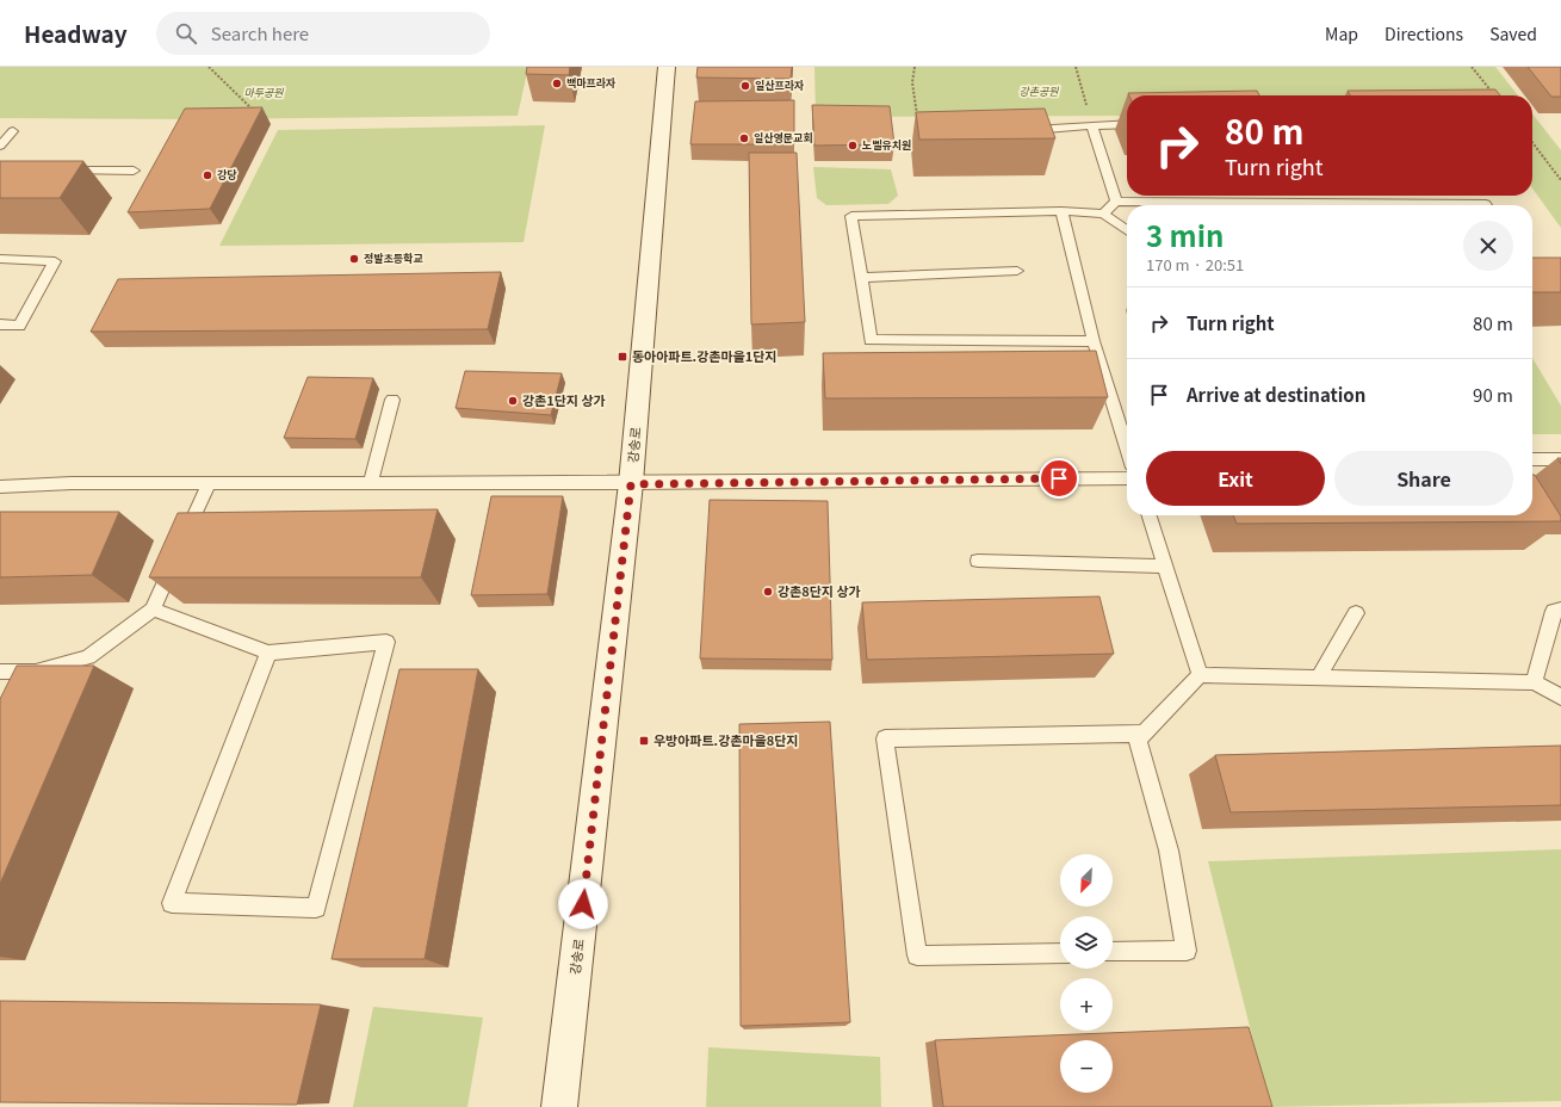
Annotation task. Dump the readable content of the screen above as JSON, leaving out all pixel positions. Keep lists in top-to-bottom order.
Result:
{
  "streets": {
    "main road": ["강송로"]
  },
  "parks": ["강촌공원", "마두공원"],
  "places": {
    "other": [
      "백마프라자",
      "일산프라자",
      "일산영문교회",
      "노벨유치원",
      "강당",
      "정발초등학교",
      "강촌1단지 상가",
      "강촌8단지 상가"
    ],
    "transit": ["동아아파트.강촌마을1단지", "우방아파트.강촌마을8단지"]
  },
  "north": "bottom left",
  "page": {
    "header": "Headway",
    "search": "Search here",
    "nav": ["Map", "Directions", "Saved"],
    "turn": ["80 m", "Turn right"],
    "heading": ["3 min", "170 m · 20:51"],
    "list": [
      {
        "name": "Turn right",
        "value": "80 m"
      },
      {
        "name": "Arrive at destination",
        "value": "90 m"
      }
    ],
    "buttons": ["Exit", "Share"],
    "map_buttons": ["+", "−"]
  }
}
